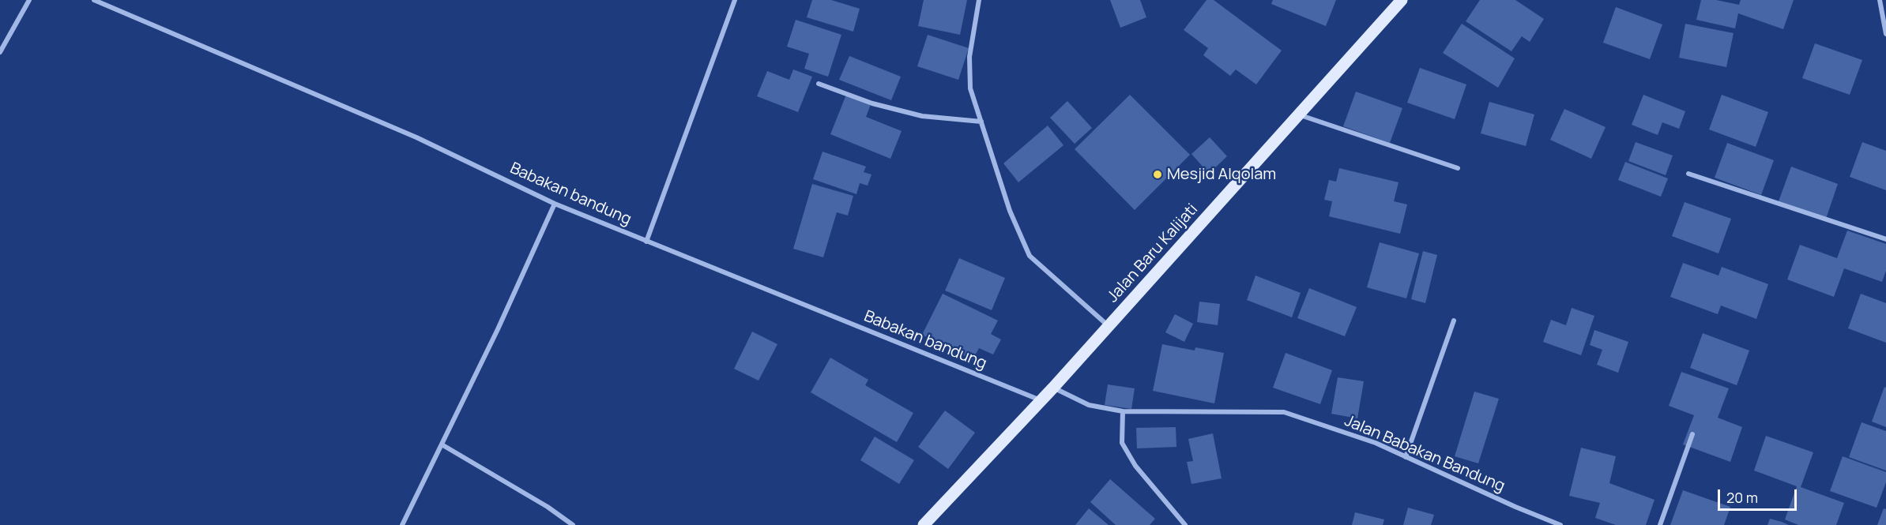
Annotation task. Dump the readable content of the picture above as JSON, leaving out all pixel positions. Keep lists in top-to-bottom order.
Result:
{
  "streets": {
    "main road": ["Jalan Baru Kalijati"],
    "street": ["Babakan bandung", "Jalan Babakan Bandung"]
  },
  "crossings": [
    ["Babakan bandung", "Jalan Baru Kalijati"],
    ["Jalan Baru Kalijati", "Jalan Babakan Bandung"]
  ],
  "places": ["Mesjid Alqolam"],
  "scale_bar": "20 m"
}
